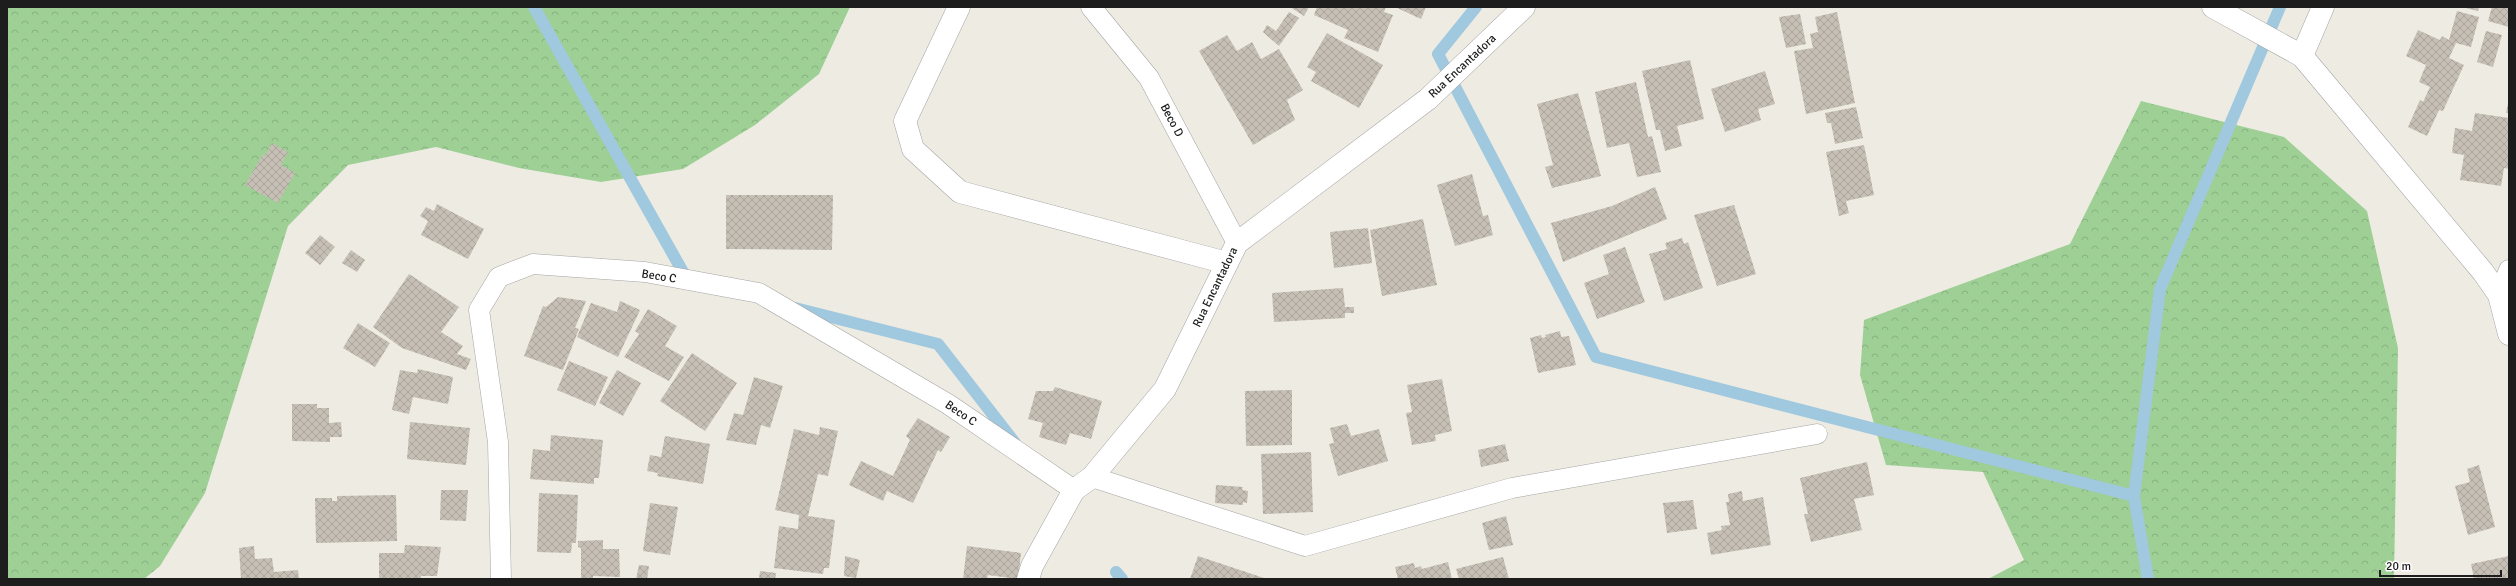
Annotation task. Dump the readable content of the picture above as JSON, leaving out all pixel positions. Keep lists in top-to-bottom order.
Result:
{
  "streets": {
    "street": ["Rua Encantadora"],
    "lane": ["Beco D", "Beco C"]
  },
  "crossings": [
    ["Rua Encantadora", "Beco D"],
    ["Rua Encantadora", "Beco C"]
  ],
  "scale_bar": "20 m"
}
